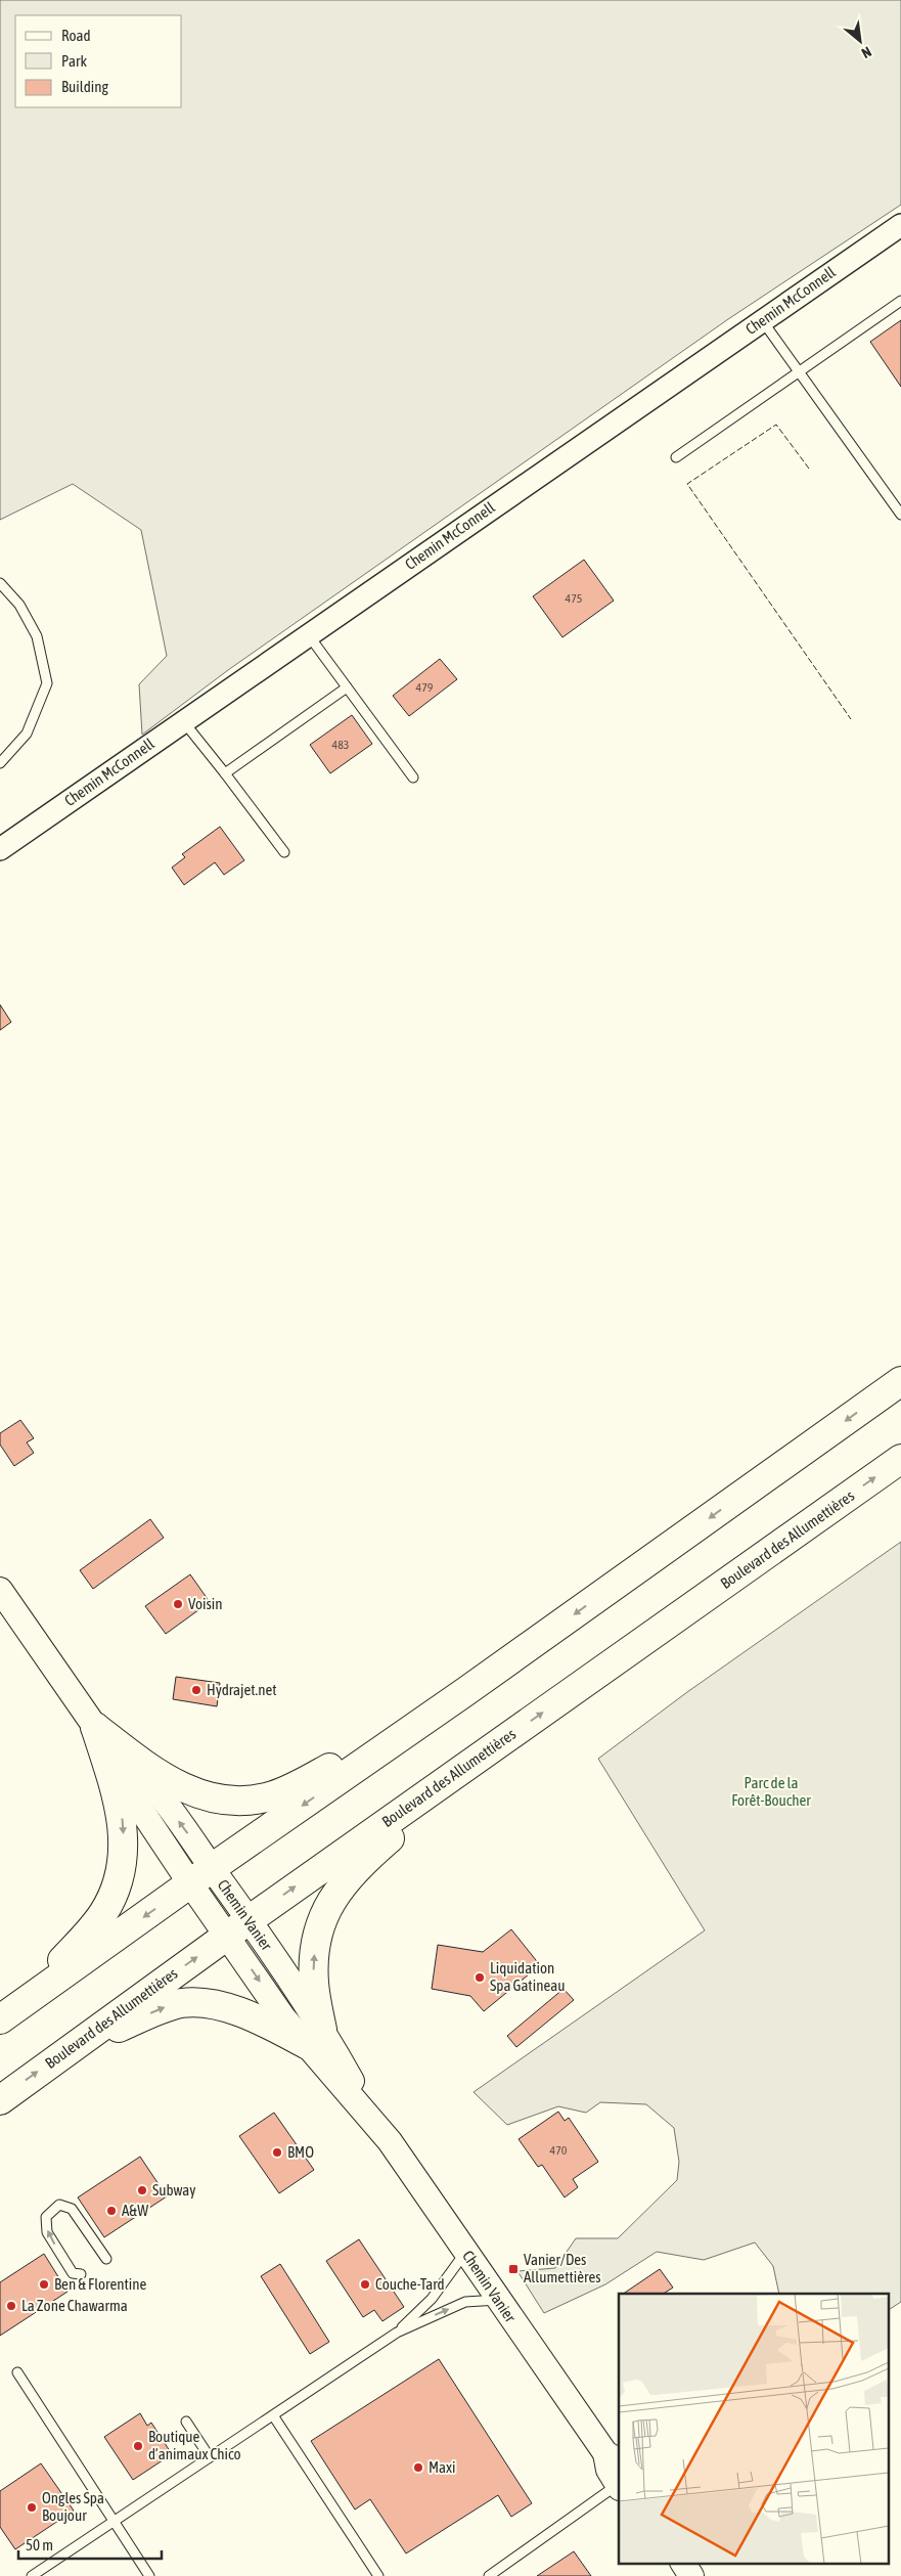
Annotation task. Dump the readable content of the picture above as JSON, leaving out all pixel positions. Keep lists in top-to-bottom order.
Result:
{
  "streets": {
    "highway": ["Boulevard des Allumettières"],
    "main road": ["Chemin Vanier"],
    "street": ["Chemin McConnell"]
  },
  "crossings": [
    ["Boulevard des Allumettières", "Chemin Vanier"]
  ],
  "parks": ["Parc de la Forêt-Boucher"],
  "places": {
    "other": [
      "Voisin",
      "Hydrajet.net",
      "Liquidation Spa Gatineau",
      "BMO",
      "Subway",
      "A&W",
      "Ben & Florentine",
      "Couche-Tard",
      "La Zone Chawarma",
      "Boutique d’animaux Chico",
      "Maxi",
      "Ongles Spa Boujour"
    ],
    "transit": ["Vanier/Des Allumettières"]
  },
  "house_numbers": [
    "475",
    "479",
    "483",
    "470"
  ],
  "legend": ["Road", "Park", "Building"],
  "scale_bar": "50 m",
  "north": "bottom right"
}
